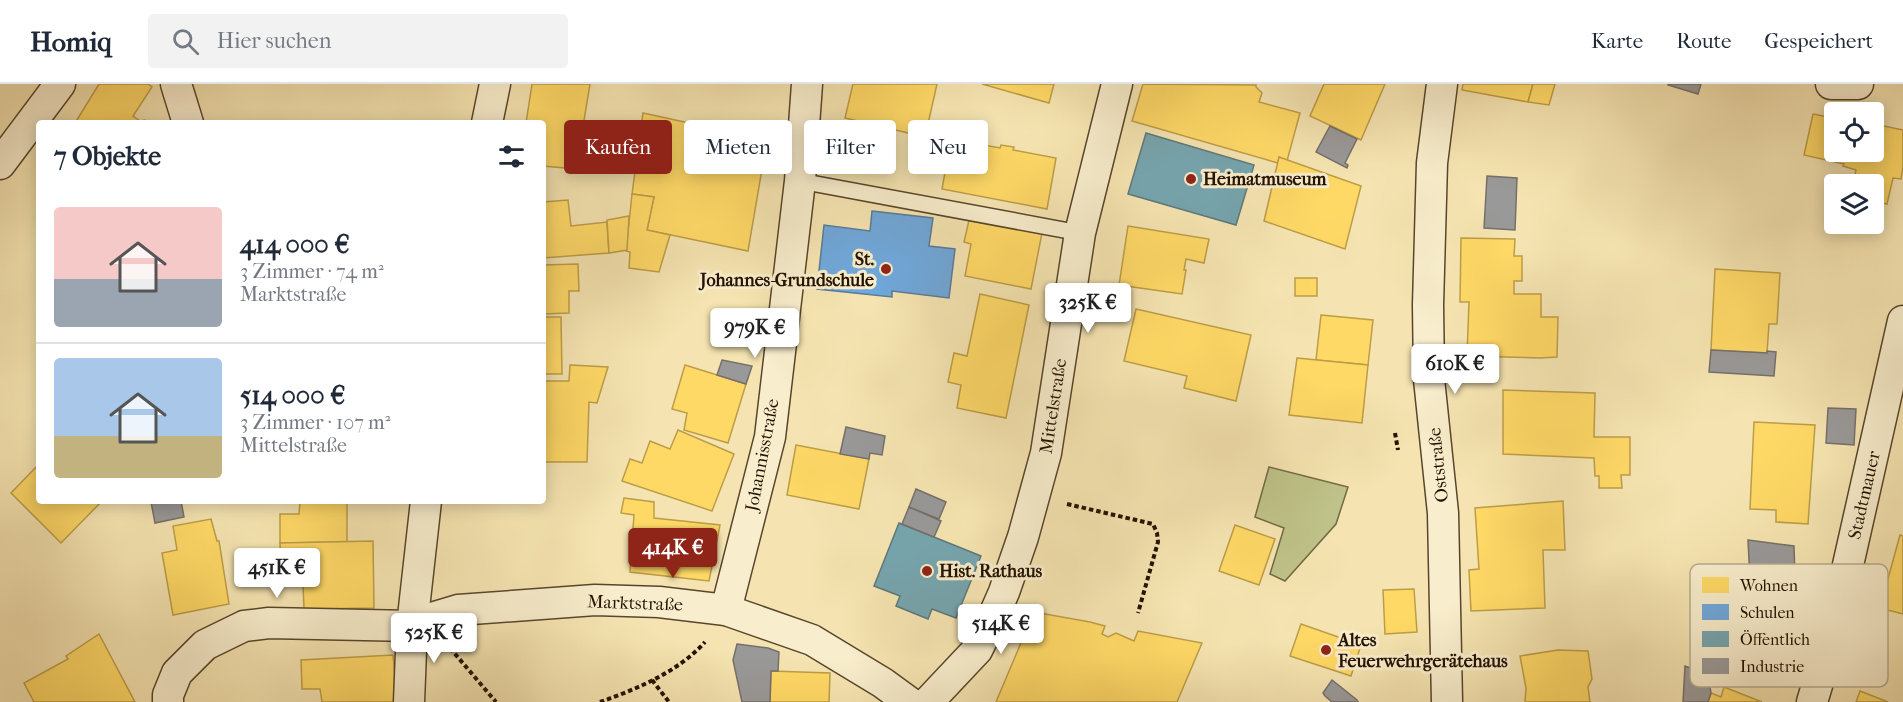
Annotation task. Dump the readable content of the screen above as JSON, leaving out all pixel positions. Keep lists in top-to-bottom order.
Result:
{
  "streets": {
    "street": [
      "Mittelstraße",
      "Johannisstraße",
      "Oststraße",
      "Stadtmauer",
      "Marktstraße"
    ]
  },
  "crossings": [
    ["Johannisstraße", "Marktstraße"]
  ],
  "places": [
    "Heimatmuseum",
    "St. Johannes-Grundschule",
    "Hist. Rathaus",
    "Altes Feuerwehrgerätehaus"
  ],
  "legend": [
    "Wohnen",
    "Schulen",
    "Öffentlich",
    "Industrie"
  ],
  "page": {
    "header": "Homiq",
    "search": "Hier suchen",
    "nav": ["Karte", "Route", "Gespeichert"],
    "chip": [
      "Kaufen",
      "Mieten",
      "Filter",
      "Neu"
    ],
    "heading": "7 Objekte",
    "list": [
      {
        "name": "414 000 €",
        "note": "3 Zimmer · 74 m² · Marktstraße"
      },
      {
        "name": "514 000 €",
        "note": "3 Zimmer · 107 m² · Mittelstraße"
      }
    ],
    "price": [
      "325K €",
      "979K €",
      "610K €",
      "414K €",
      "451K €",
      "514K €",
      "525K €"
    ]
  }
}
